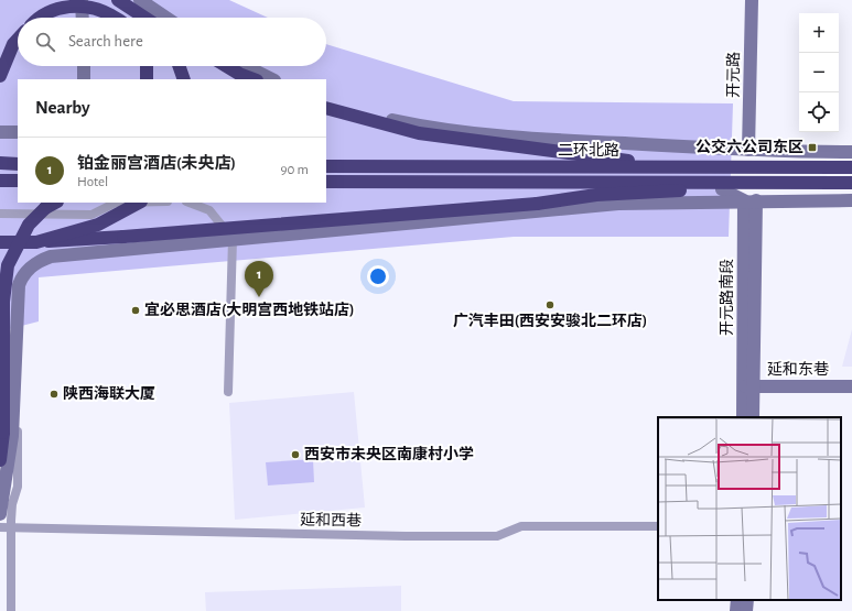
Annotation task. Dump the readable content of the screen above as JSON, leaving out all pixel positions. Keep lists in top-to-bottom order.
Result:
{
  "streets": {
    "highway": ["二环北路"],
    "main road": ["开元路", "开元路南段", "延和东巷"],
    "street": ["延和西巷"]
  },
  "crossings": [
    ["开元路南段", "延和东巷"]
  ],
  "places": {
    "transit": ["公交六公司东区"],
    "other": [
      "广汽丰田(西安安骏北二环店)",
      "宜必思酒店(大明宫西地铁站店)",
      "陕西海联大厦",
      "西安市未央区南康村小学"
    ]
  },
  "page": {
    "map_buttons": ["+", "−"],
    "search": "Search here",
    "heading": "Nearby",
    "list": [
      {
        "mark": "1",
        "name": "铂金丽宫酒店(未央店)",
        "note": "Hotel",
        "value": "90 m"
      }
    ],
    "pins": "1"
  }
}
